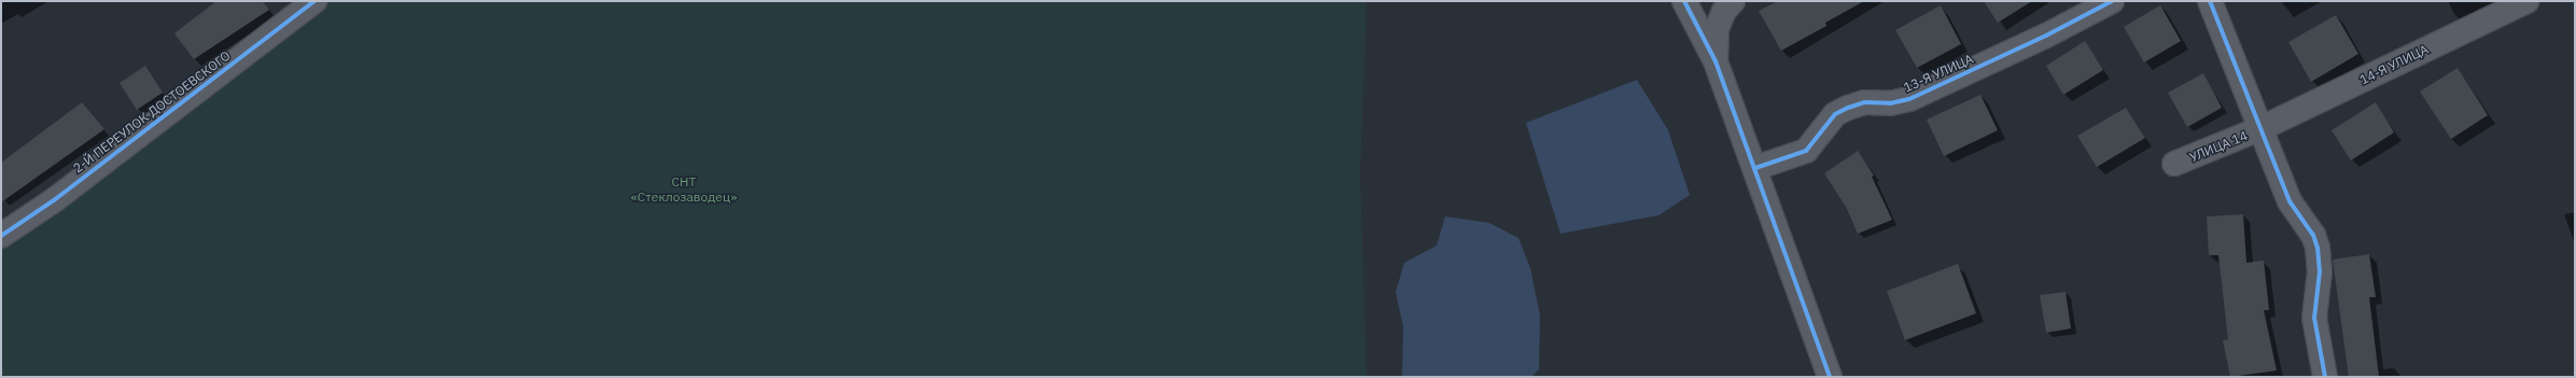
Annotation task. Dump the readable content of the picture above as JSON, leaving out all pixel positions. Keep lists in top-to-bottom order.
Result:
{
  "streets": {
    "street": [
      "14-Я УЛИЦА",
      "13-Я УЛИЦА",
      "2-Й ПЕРЕУЛОК ДОСТОЕВСКОГО",
      "УЛИЦА 14"
    ]
  },
  "crossings": [
    ["14-Я УЛИЦА", "УЛИЦА 14"]
  ],
  "parks": ["СНТ «Стеклозаводец»"]
}
